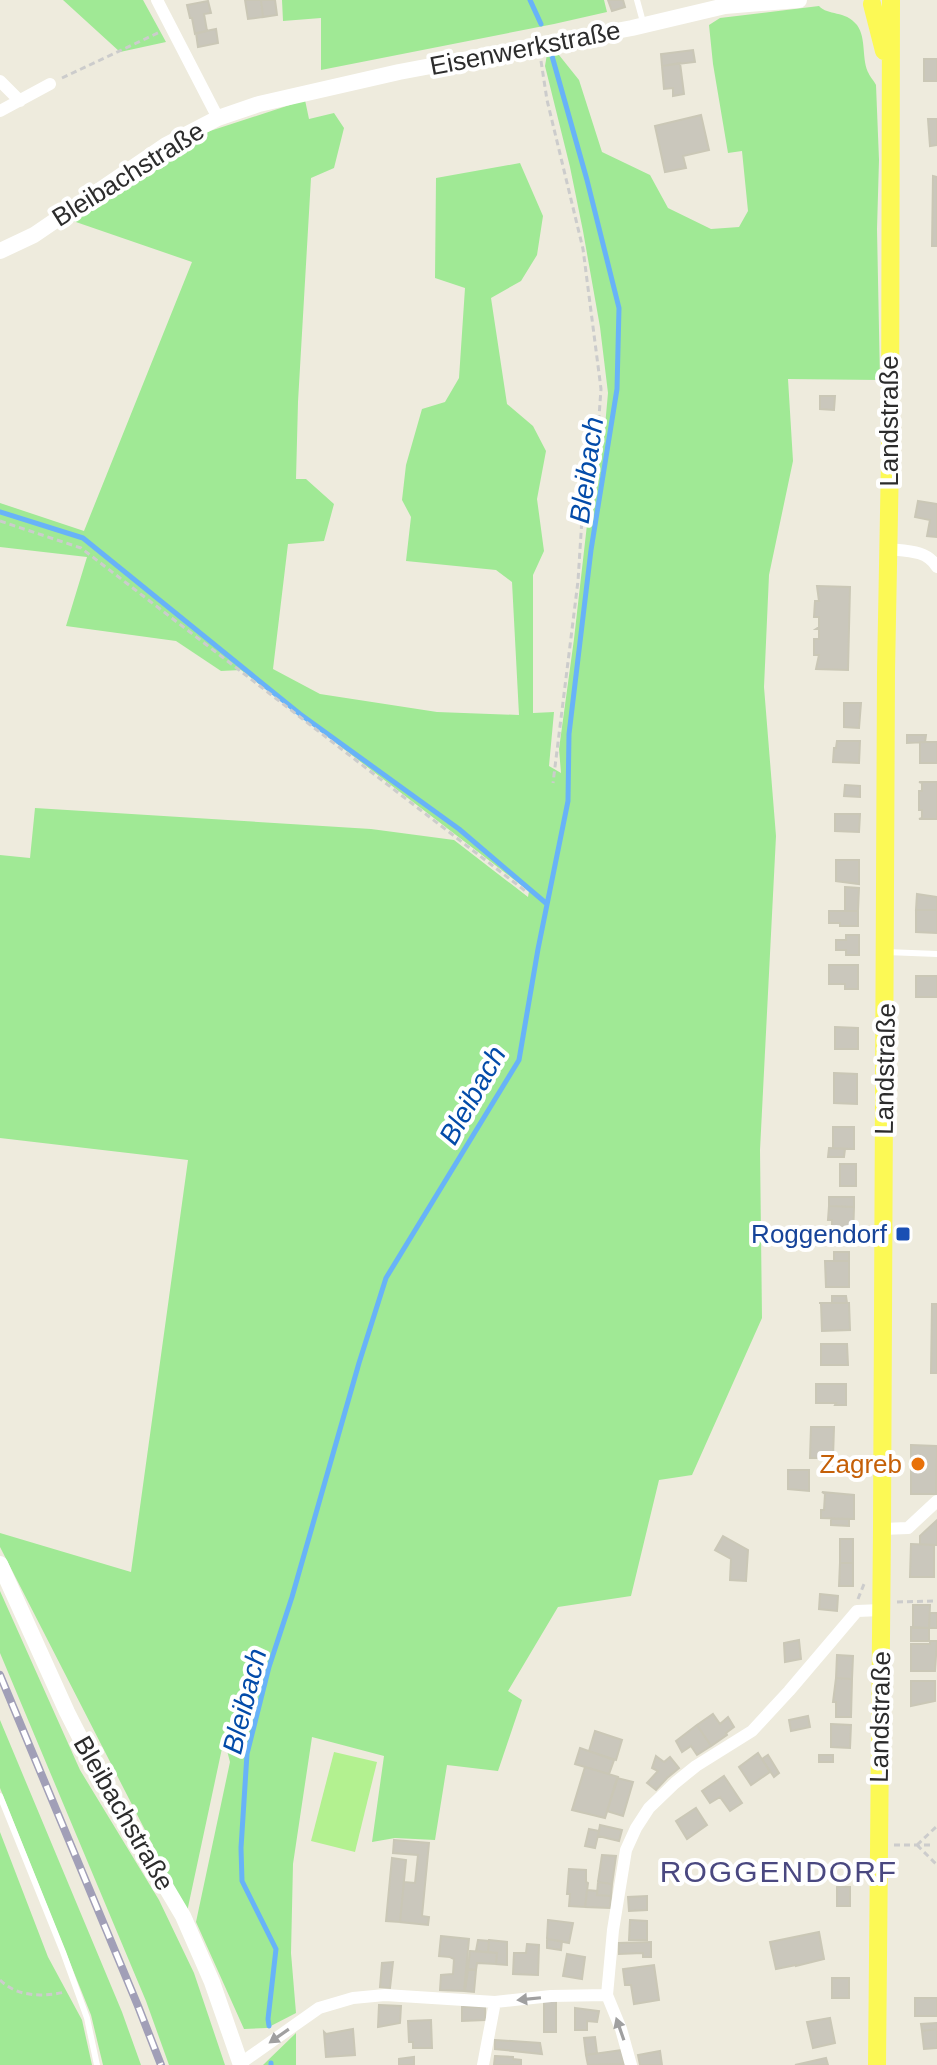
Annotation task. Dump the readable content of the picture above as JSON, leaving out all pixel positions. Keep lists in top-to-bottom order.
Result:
{
  "streets": {
    "main road": ["Eisenwerkstraße", "Bleibachstraße", "Landstraße"]
  },
  "crossings": [
    ["Eisenwerkstraße", "Bleibachstraße"]
  ],
  "districts": ["ROGGENDORF"],
  "water": ["Bleibach"],
  "places": {
    "transit": ["Roggendorf"],
    "other": ["Zagreb"]
  }
}
